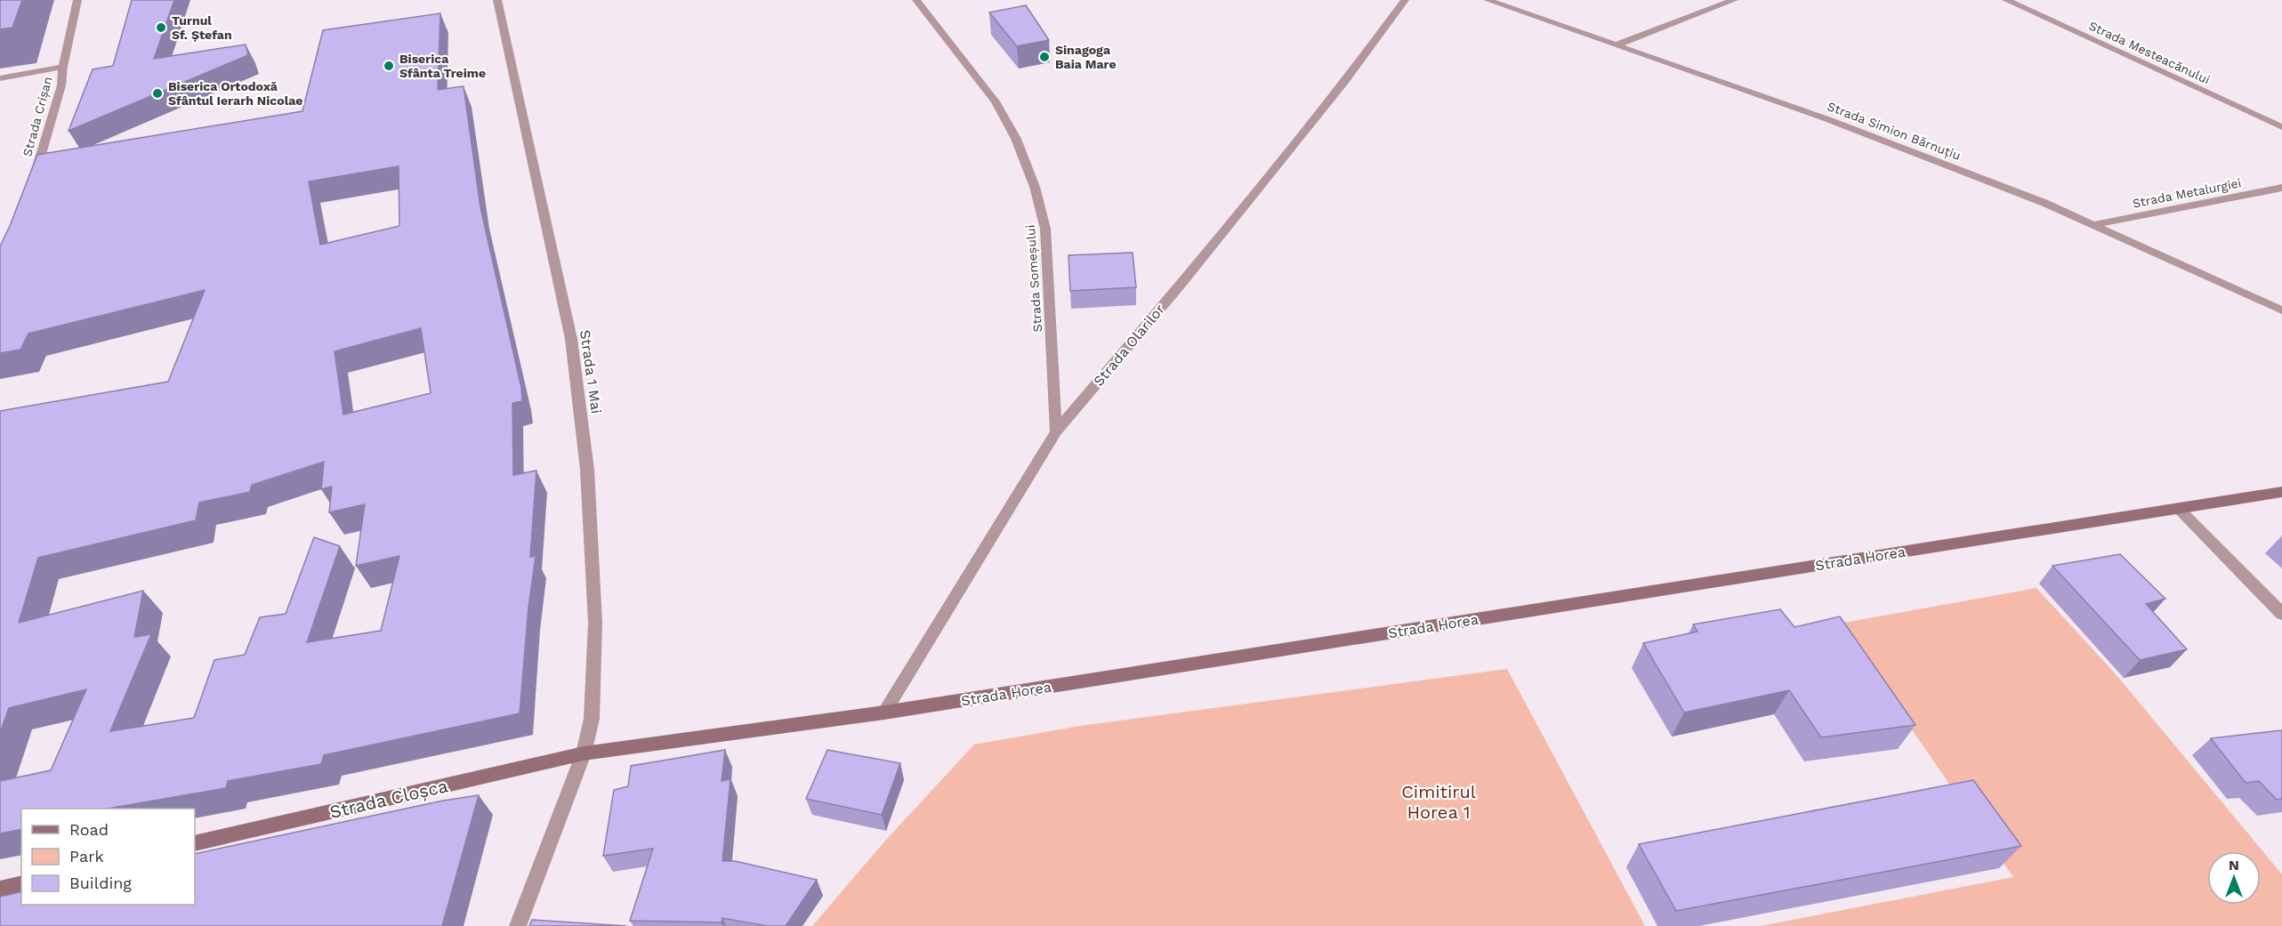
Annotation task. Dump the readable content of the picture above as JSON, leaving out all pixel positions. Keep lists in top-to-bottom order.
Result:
{
  "streets": {
    "street": [
      "Strada Mesteacănului",
      "Strada Crișan",
      "Strada Simion Bărnuțiu",
      "Strada Metalurgiei",
      "Strada Someșului",
      "Strada Olarilor",
      "Strada 1 Mai",
      "Strada Horea",
      "Strada Cloșca"
    ]
  },
  "crossings": [
    ["Strada Simion Bărnuțiu", "Strada Metalurgiei"],
    ["Strada Someșului", "Strada Olarilor"],
    ["Strada Olarilor", "Strada Horea"],
    ["Strada 1 Mai", "Strada Horea"],
    ["Strada 1 Mai", "Strada Cloșca"],
    ["Strada Horea", "Strada Cloșca"]
  ],
  "parks": ["Cimitirul Horea 1"],
  "places": [
    "Turnul Sf. Ștefan",
    "Sinagoga Baia Mare",
    "Biserica Sfânta Treime",
    "Biserica Ortodoxă Sfântul Ierarh Nicolae"
  ],
  "legend": ["Road", "Park", "Building"],
  "north": "top"
}
